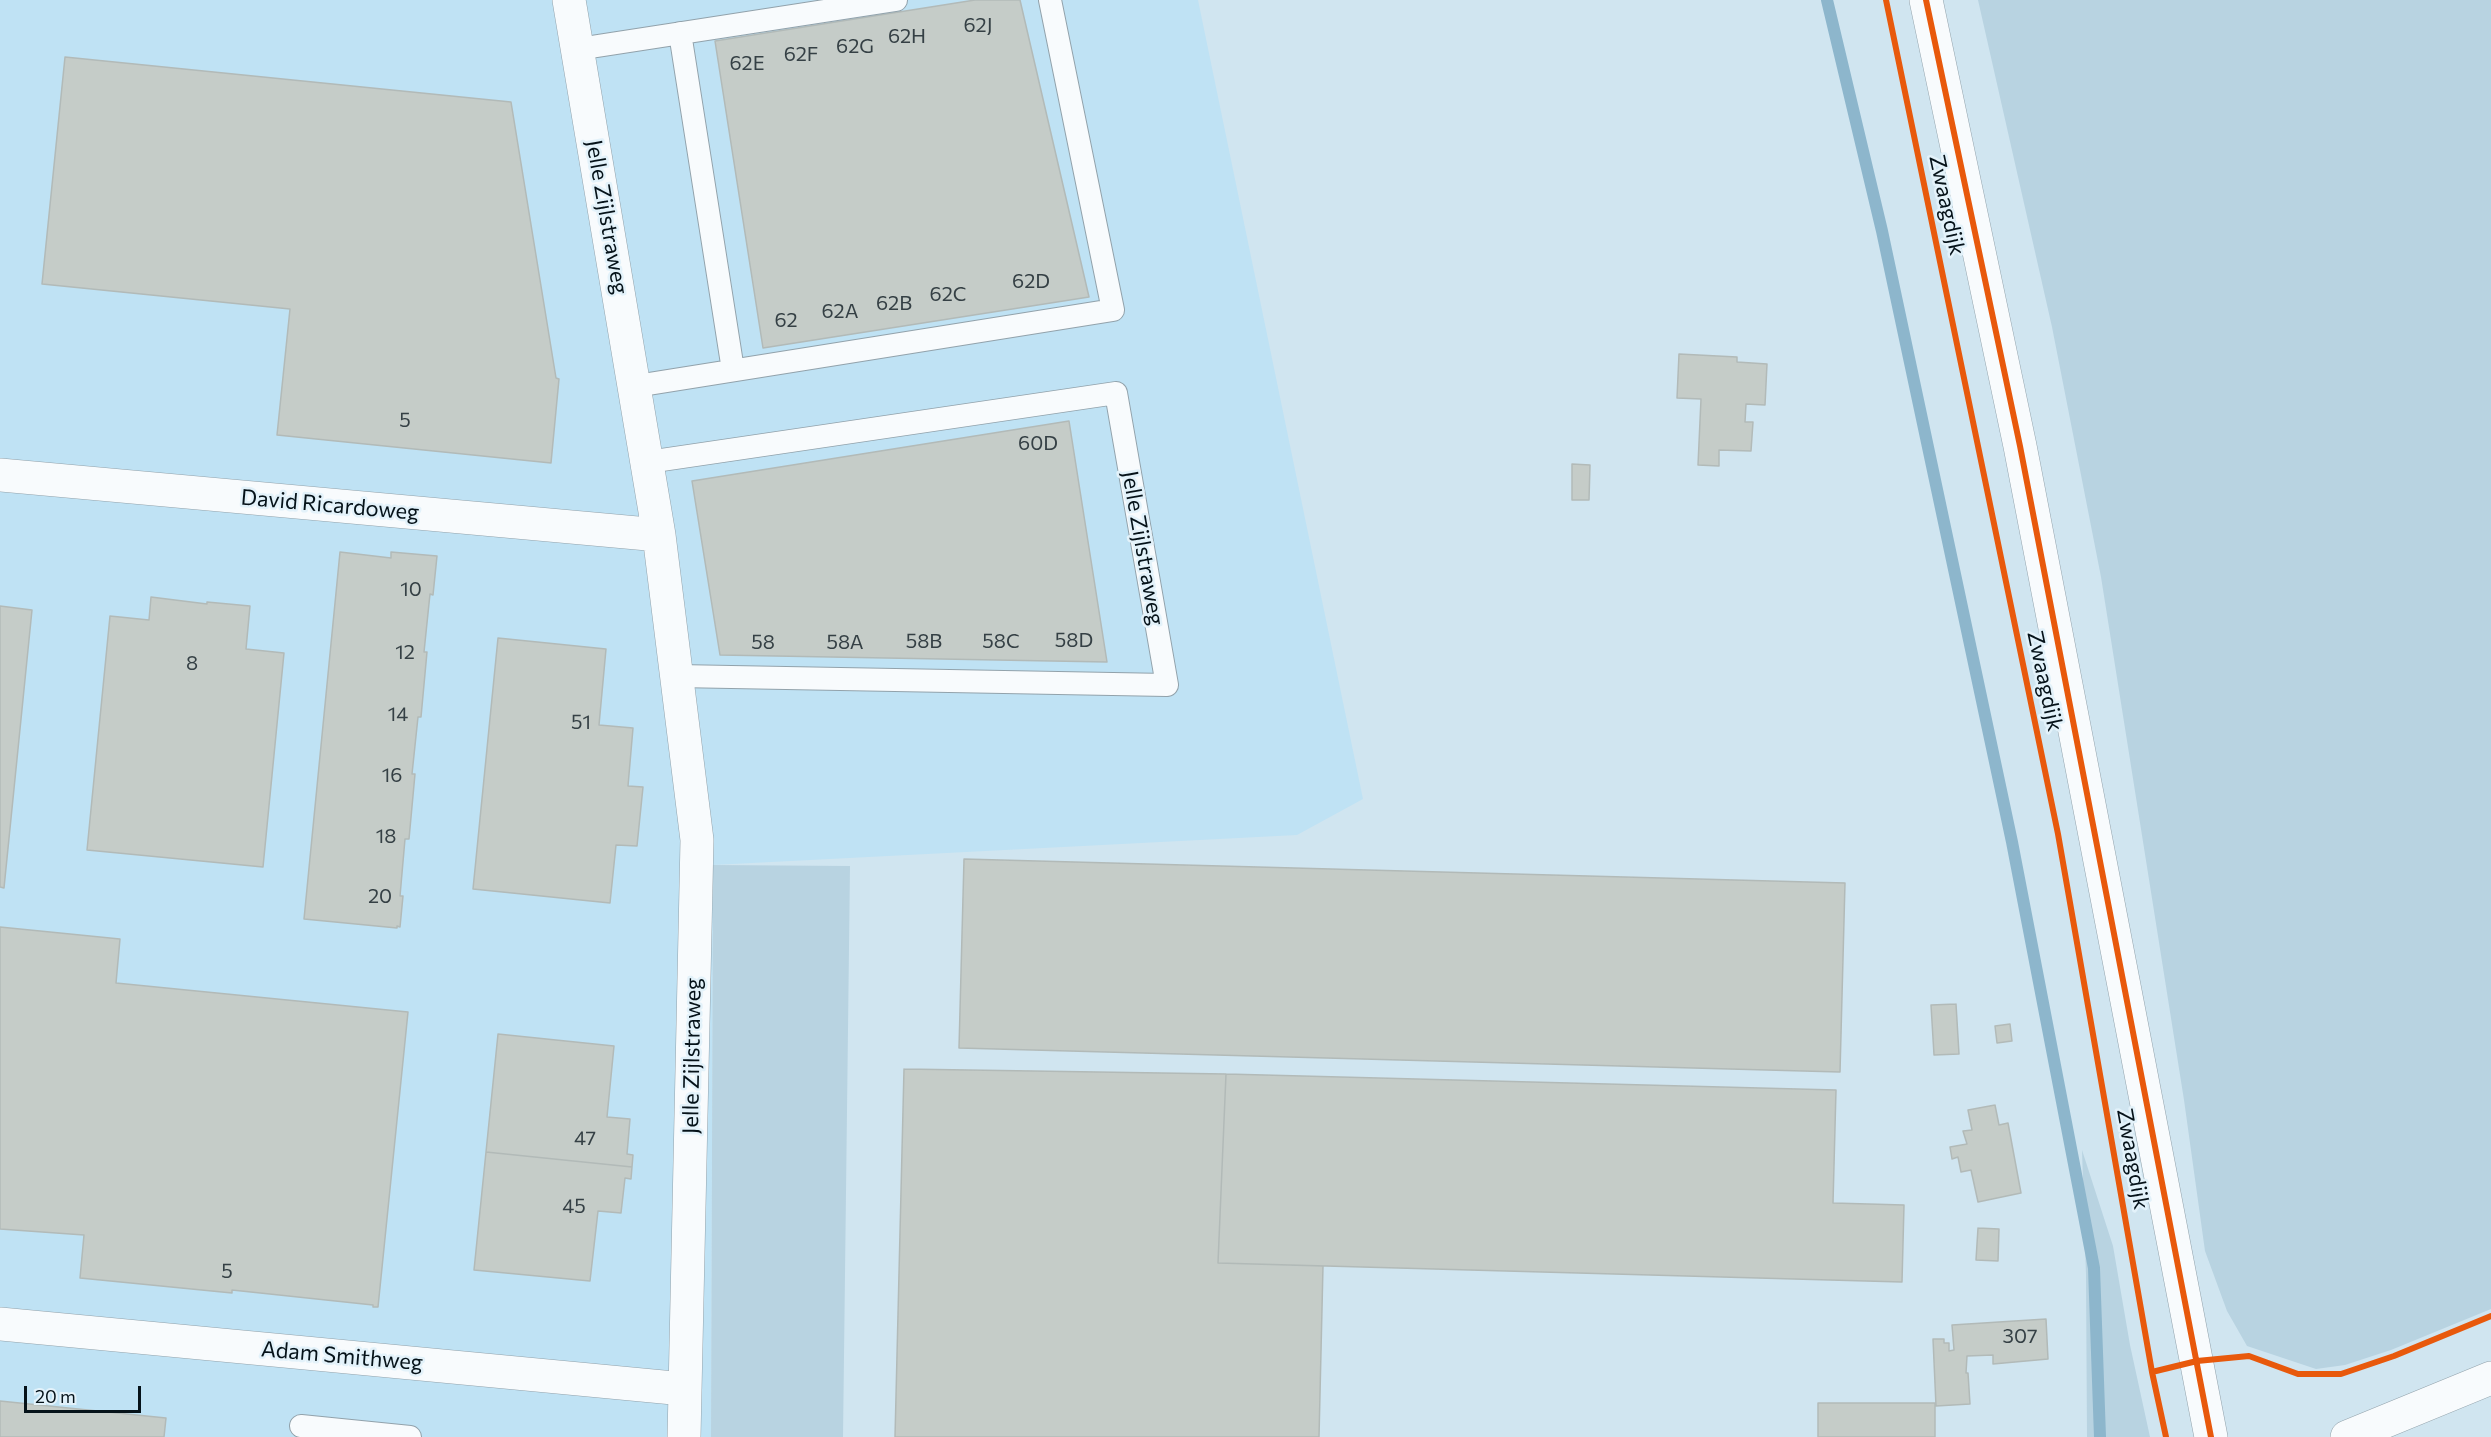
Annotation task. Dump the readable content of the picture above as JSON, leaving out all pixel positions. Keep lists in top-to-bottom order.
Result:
{
  "streets": {
    "street": [
      "Zwaagdijk",
      "Jelle Zijlstraweg",
      "David Ricardoweg",
      "Adam Smithweg"
    ]
  },
  "crossings": [
    ["Jelle Zijlstraweg", "David Ricardoweg"],
    ["Jelle Zijlstraweg", "Adam Smithweg"]
  ],
  "house_numbers": [
    "62J",
    "62H",
    "62G",
    "62F",
    "62E",
    "62D",
    "62C",
    "62B",
    "62A",
    "62",
    "5",
    "60D",
    "10",
    "58D",
    "58B",
    "58C",
    "58",
    "58A",
    "12",
    "8",
    "14",
    "51",
    "16",
    "18",
    "20",
    "47",
    "45",
    "5",
    "307"
  ],
  "scale_bar": "20 m"
}
